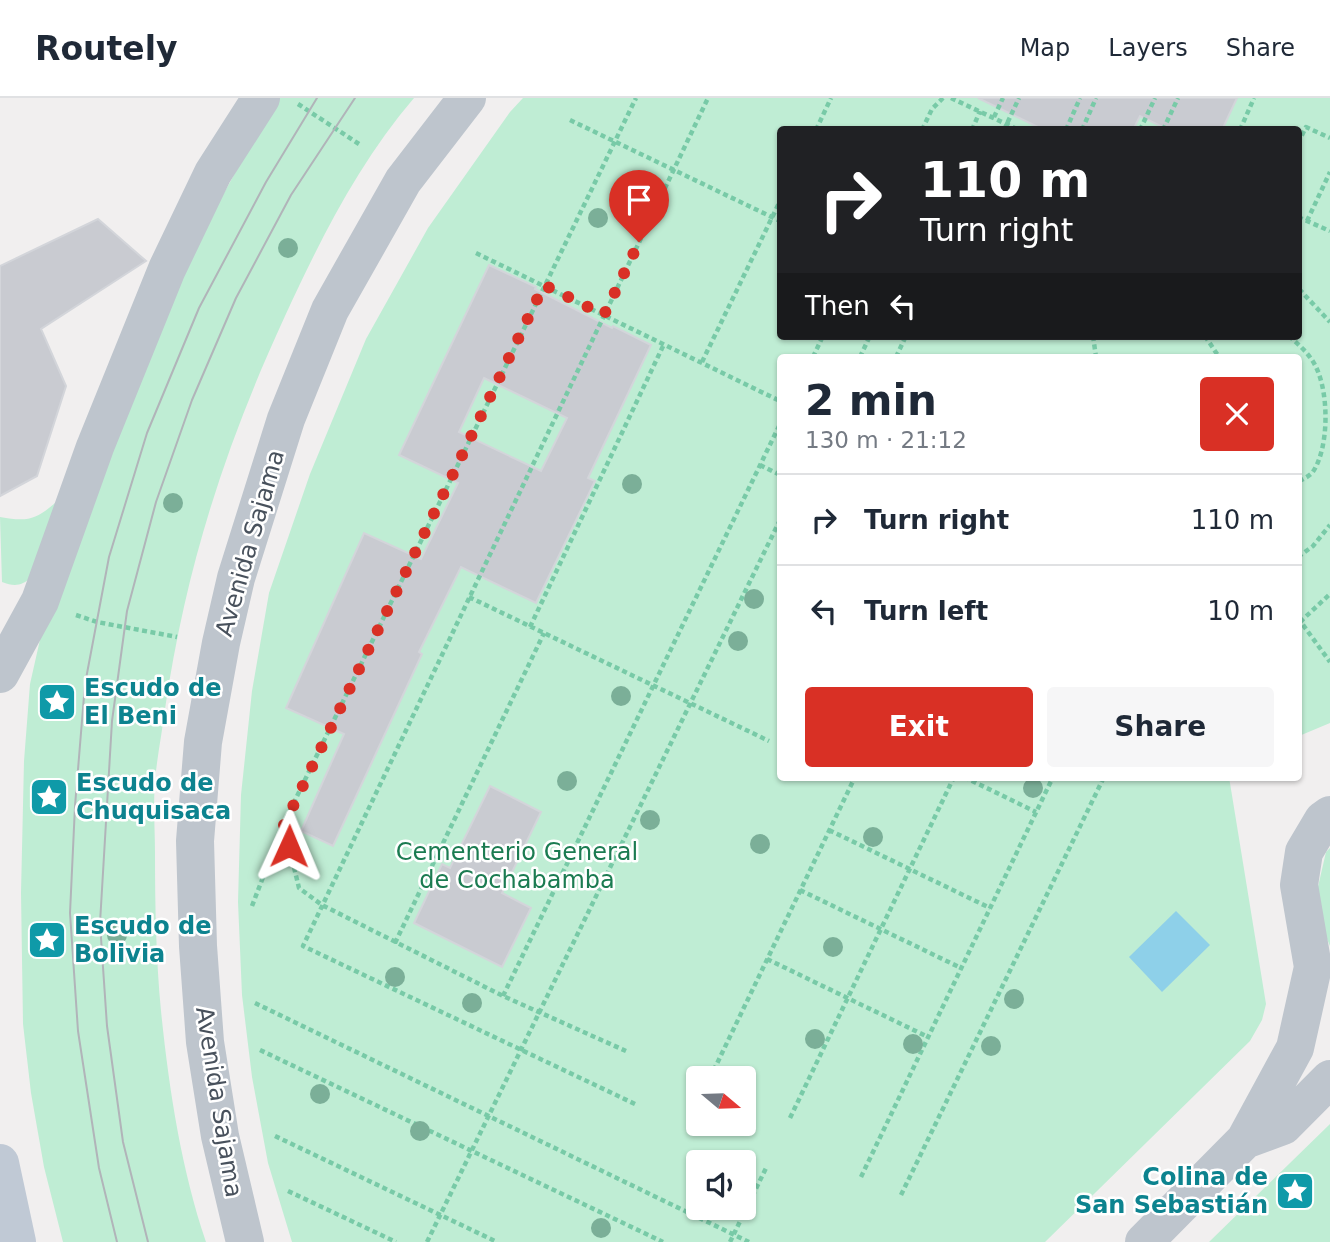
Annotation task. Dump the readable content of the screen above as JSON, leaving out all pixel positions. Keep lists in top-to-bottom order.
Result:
{
  "streets": {
    "street": ["Avenida Sajama"]
  },
  "parks": ["Cementerio General de Cochabamba"],
  "places": {
    "place": [
      "Escudo de El Beni",
      "Escudo de Chuquisaca",
      "Escudo de Bolivia",
      "Colina de San Sebastián"
    ]
  },
  "north": "right",
  "page": {
    "header": "Routely",
    "nav": ["Map", "Layers", "Share"],
    "turn": ["110 m", "Turn right"],
    "then": "Then",
    "heading": ["2 min", "130 m · 21:12"],
    "list": [
      {
        "name": "Turn right",
        "value": "110 m"
      },
      {
        "name": "Turn left",
        "value": "10 m"
      }
    ],
    "buttons": ["Exit", "Share"]
  }
}
